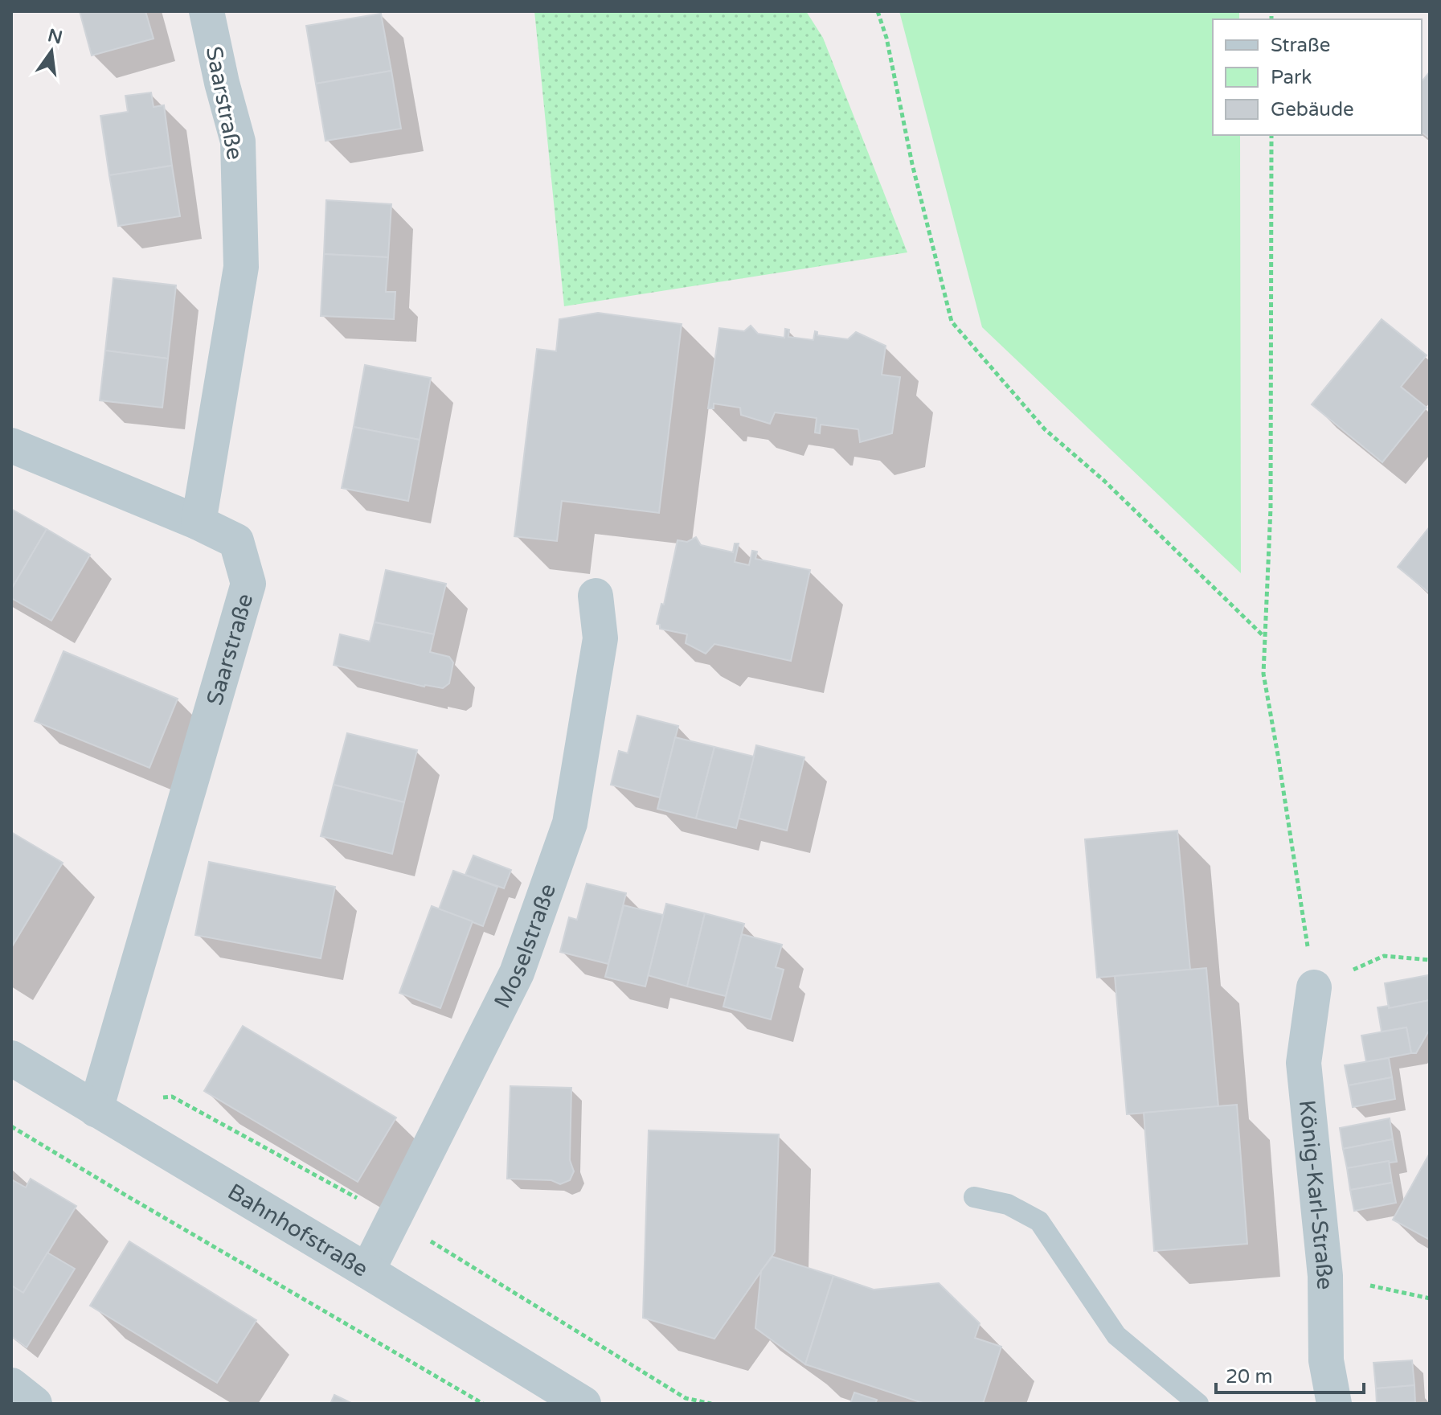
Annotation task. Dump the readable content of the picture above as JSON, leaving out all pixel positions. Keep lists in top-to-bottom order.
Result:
{
  "streets": {
    "street": [
      "Saarstraße",
      "Moselstraße",
      "König-Karl-Straße",
      "Bahnhofstraße"
    ]
  },
  "crossings": [
    ["Saarstraße", "Bahnhofstraße"],
    ["Moselstraße", "Bahnhofstraße"]
  ],
  "legend": ["Straße", "Park", "Gebäude"],
  "scale_bar": "20 m",
  "north": "top"
}
